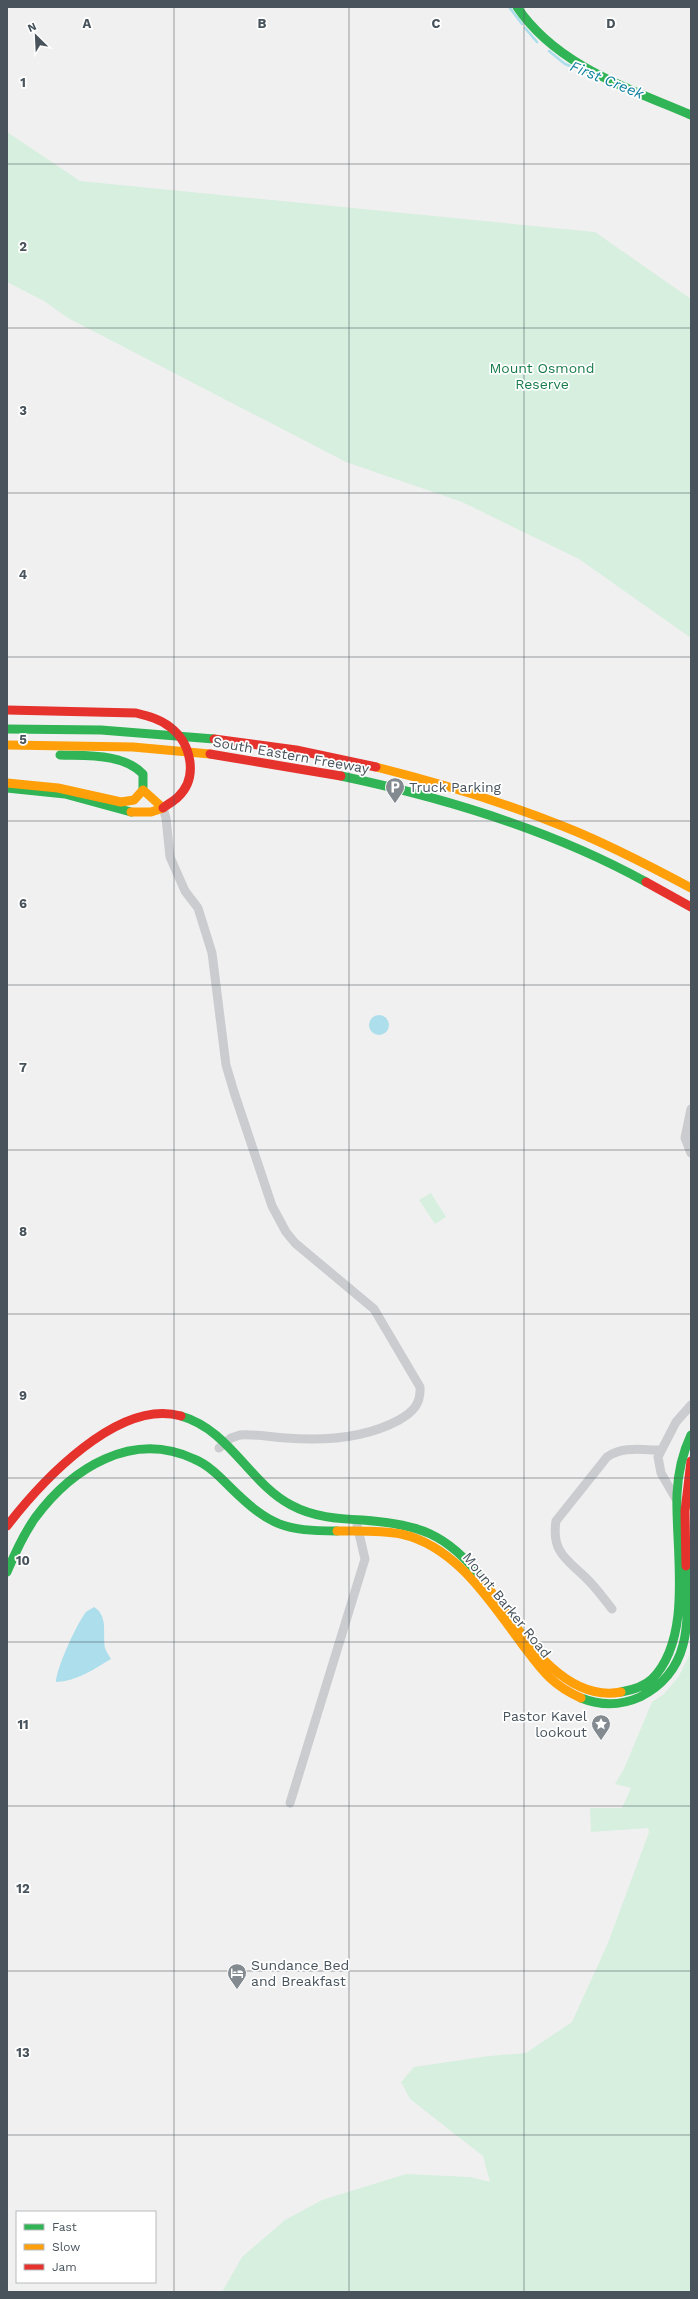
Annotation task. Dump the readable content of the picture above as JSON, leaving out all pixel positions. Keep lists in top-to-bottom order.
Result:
{
  "streets": {
    "main road": ["South Eastern Freeway", "Mount Barker Road"]
  },
  "water": ["First Creek"],
  "parks": ["Mount Osmond Reserve"],
  "places": {
    "parking": ["Truck Parking"],
    "place": ["Pastor Kavel lookout"],
    "hotel": ["Sundance Bed and Breakfast"]
  },
  "legend": ["Fast", "Slow", "Jam"],
  "north": "top left",
  "grid": {
    "columns": [
      "A",
      "B",
      "C",
      "D"
    ],
    "rows": [
      "1",
      "2",
      "3",
      "4",
      "5",
      "6",
      "7",
      "8",
      "9",
      "10",
      "11",
      "12",
      "13"
    ]
  }
}
